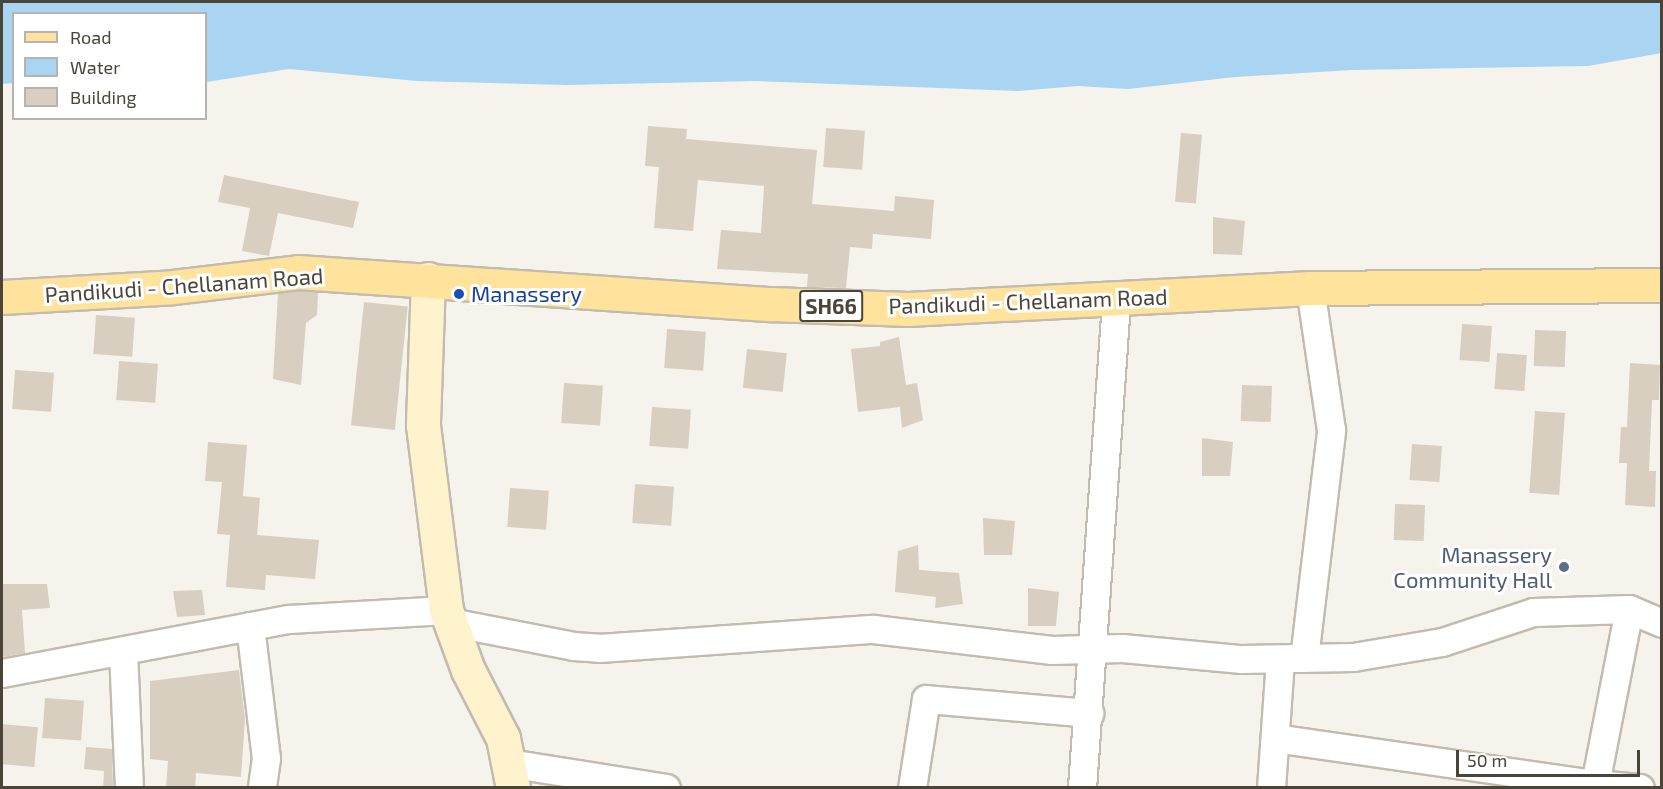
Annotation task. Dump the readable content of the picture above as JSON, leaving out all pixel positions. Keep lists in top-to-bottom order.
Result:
{
  "streets": {
    "main road": ["Pandikudi - Chellanam Road", "SH66"]
  },
  "places": ["Manassery", "Manassery Community Hall"],
  "legend": ["Road", "Water", "Building"],
  "scale_bar": "50 m"
}
